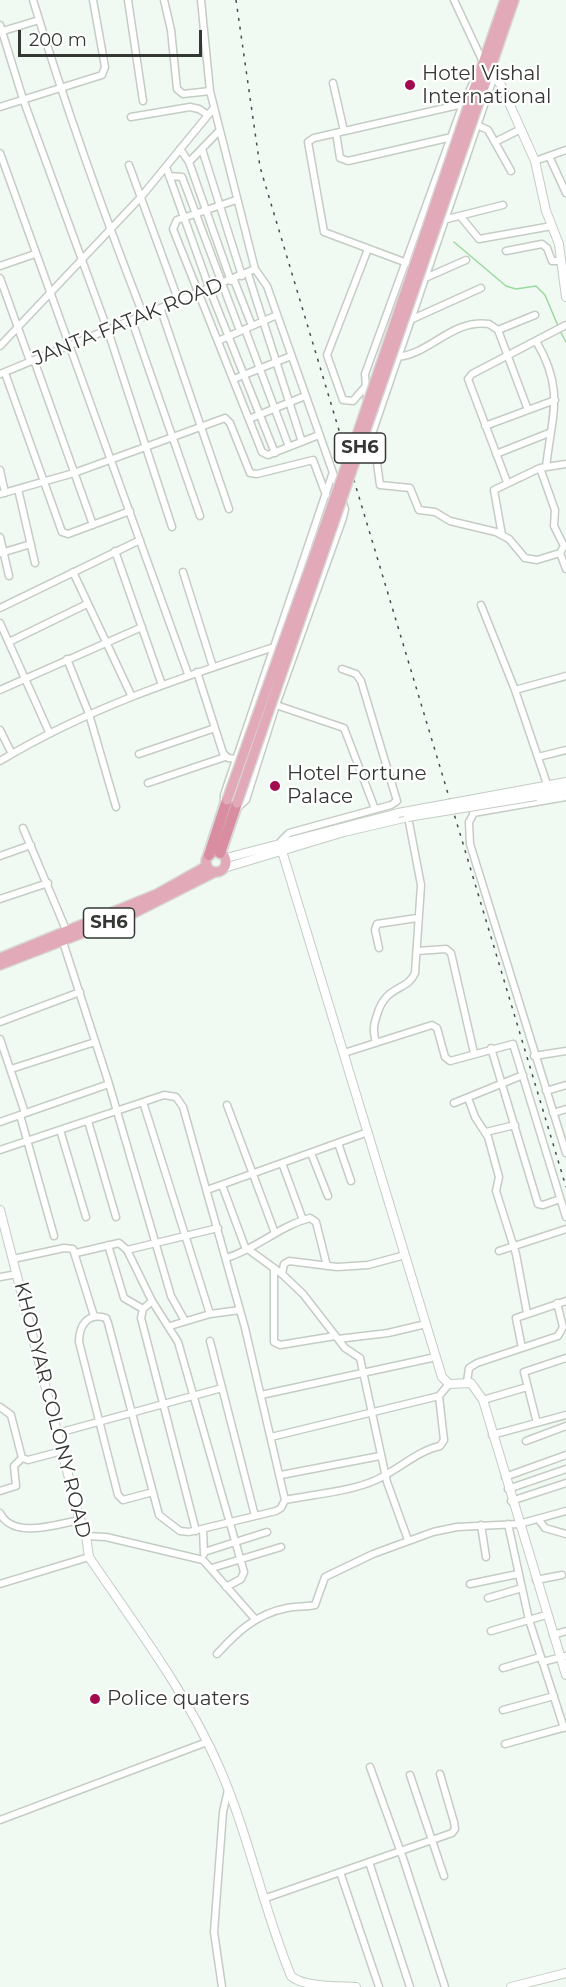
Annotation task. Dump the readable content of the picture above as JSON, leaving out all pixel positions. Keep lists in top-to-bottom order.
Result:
{
  "streets": {
    "highway": ["SH6"],
    "street": ["JANTA FATAK ROAD", "KHODYAR COLONY ROAD"]
  },
  "places": ["Hotel Vishal International", "Hotel Fortune Palace", "Police quaters"],
  "scale_bar": "200 m"
}
